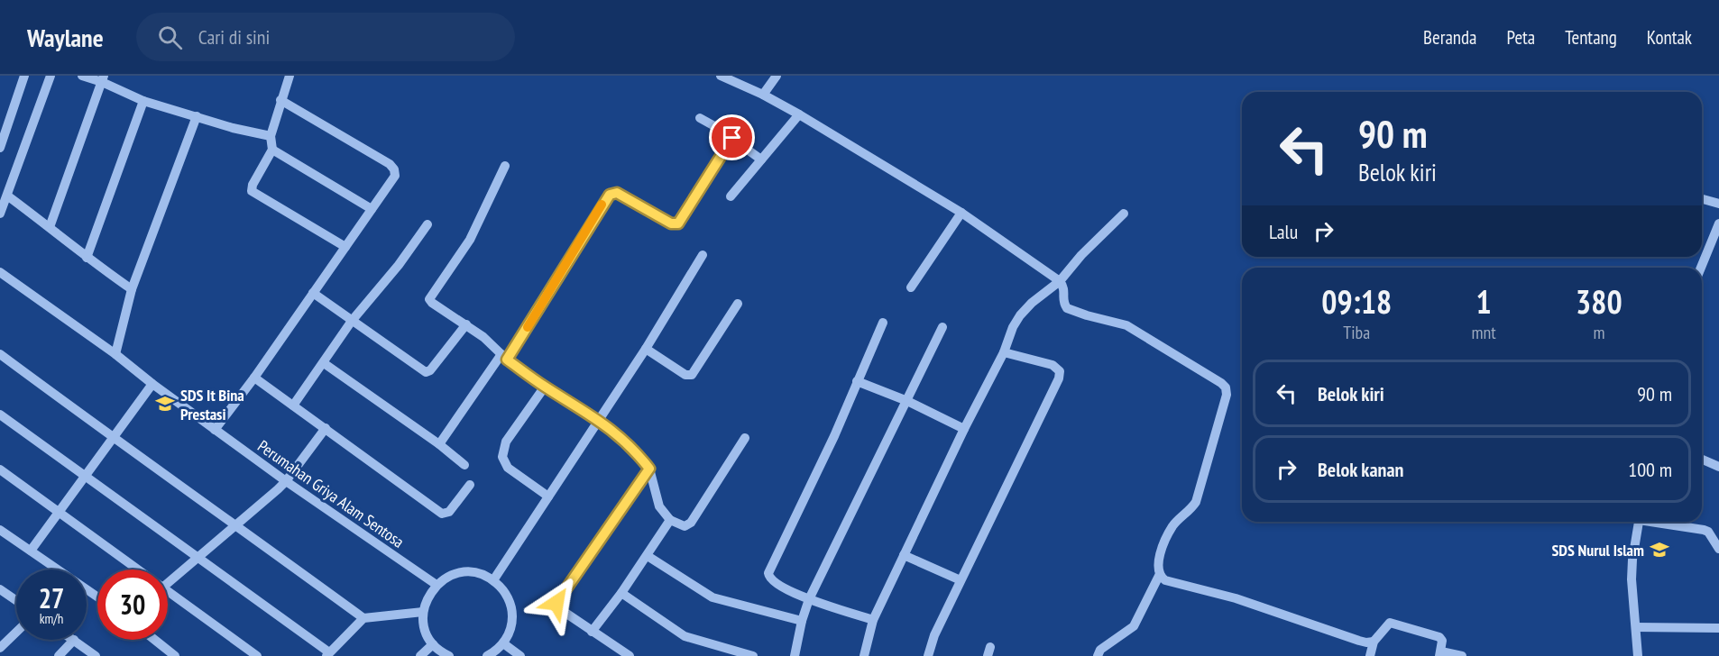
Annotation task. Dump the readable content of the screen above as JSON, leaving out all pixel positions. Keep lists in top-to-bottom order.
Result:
{
  "streets": {
    "street": ["Perumahan Griya Alam Sentosa"]
  },
  "places": {
    "school or university": ["SDS It Bina Prestasi", "SDS Nurul Islam"]
  },
  "page": {
    "header": "Waylane",
    "search": "Cari di sini",
    "nav": [
      "Beranda",
      "Peta",
      "Tentang",
      "Kontak"
    ],
    "turn": ["90 m", "Belok kiri"],
    "then": "Lalu",
    "eta": [
      "09:18",
      "Tiba",
      "1",
      "mnt",
      "380",
      "m"
    ],
    "list": [
      {
        "name": "Belok kiri",
        "value": "90 m"
      },
      {
        "name": "Belok kanan",
        "value": "100 m"
      }
    ],
    "speed": "27 km/h",
    "limit": "30"
  }
}
